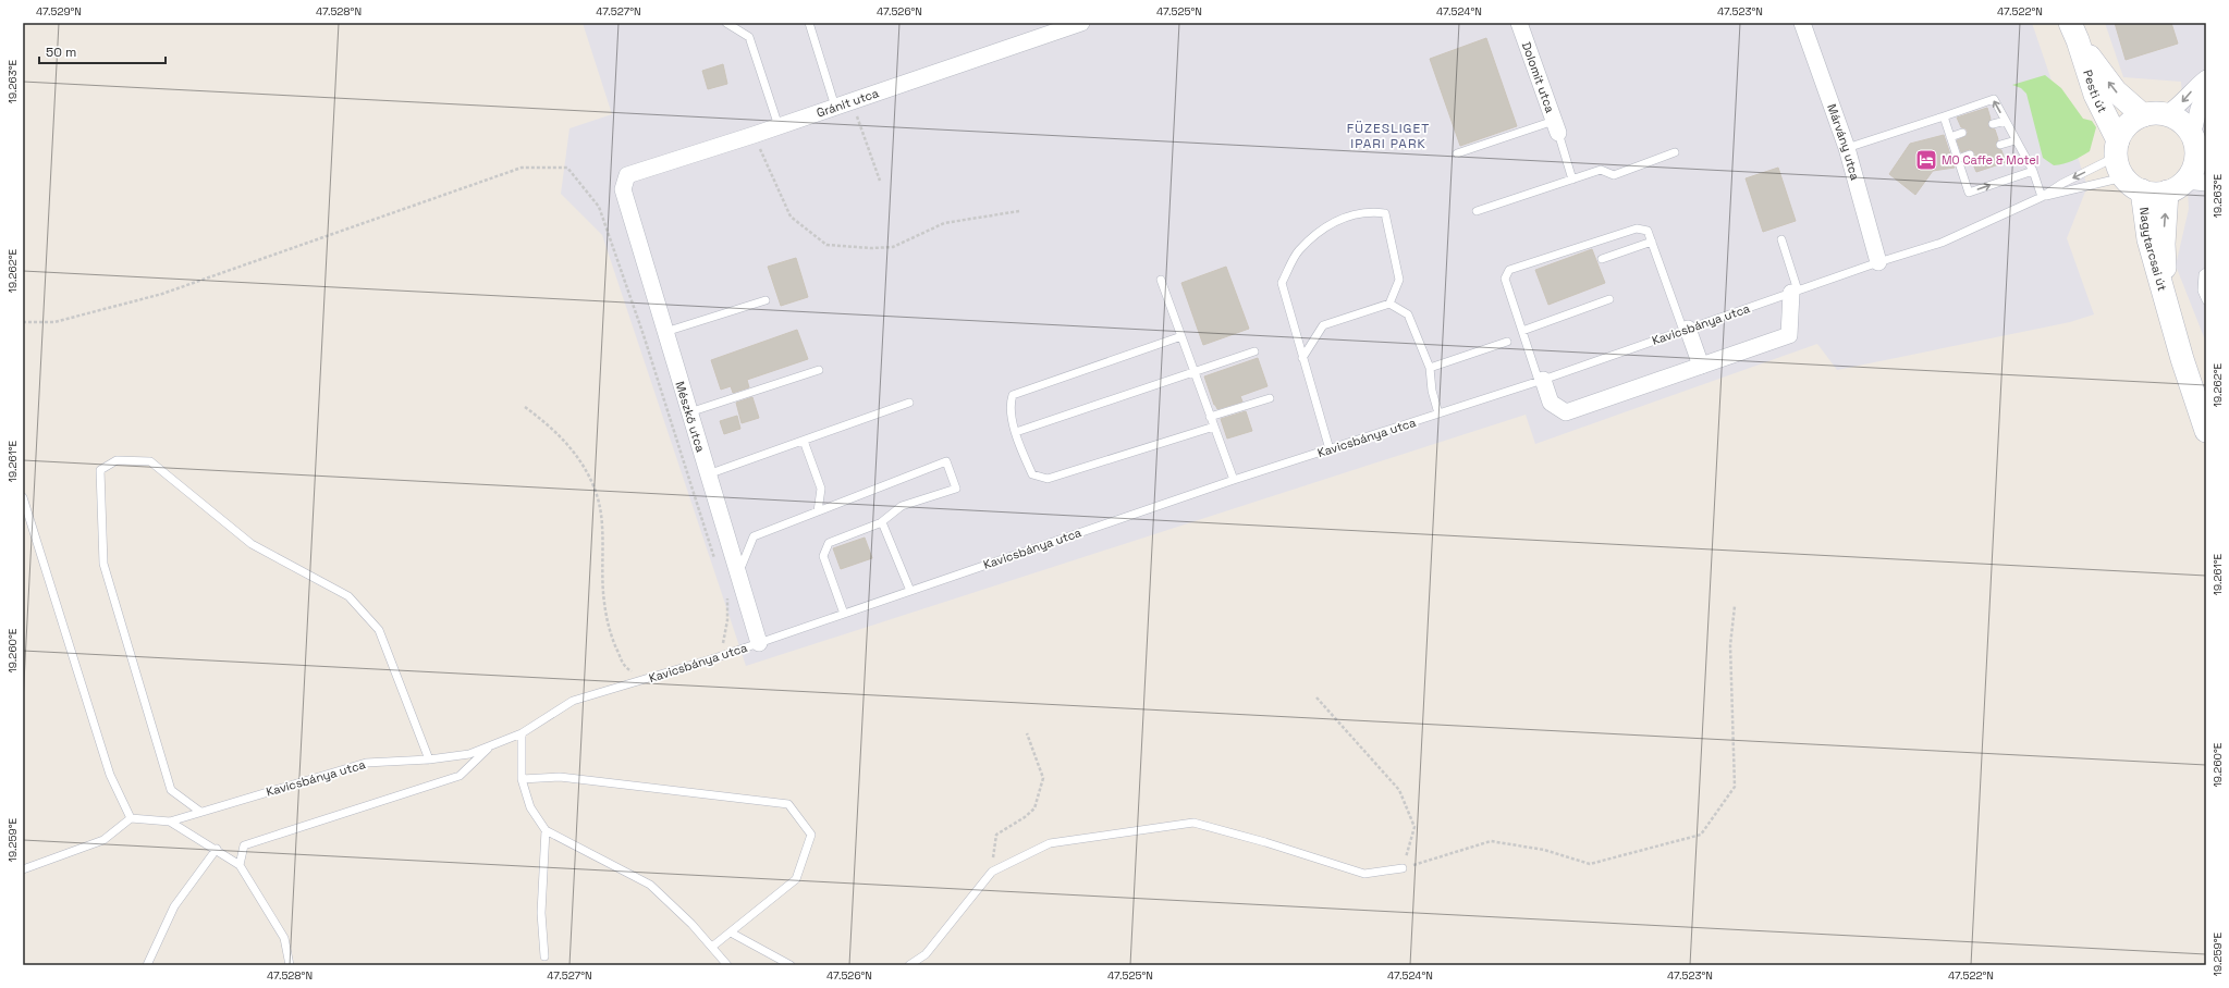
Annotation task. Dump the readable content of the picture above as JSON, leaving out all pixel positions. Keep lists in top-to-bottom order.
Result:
{
  "streets": {
    "main road": ["Pesti út", "Nagytarcsai út"],
    "street": [
      "Dolomit utca",
      "Gránit utca",
      "Márvány utca",
      "Mészkő utca"
    ],
    "lane": ["Kavicsbánya utca"]
  },
  "crossings": [
    ["Pesti út", "Nagytarcsai út"],
    ["Pesti út", "Kavicsbánya utca"],
    ["Gránit utca", "Mészkő utca"],
    ["Márvány utca", "Kavicsbánya utca"],
    ["Nagytarcsai út", "Kavicsbánya utca"],
    ["Kavicsbánya utca", "Mészkő utca"]
  ],
  "districts": ["FÜZESLIGET IPARI PARK"],
  "places": {
    "hotel": ["M0 Caffe & Motel"]
  },
  "scale_bar": "50 m",
  "coordinates": [
    "47.529°N",
    "47.528°N",
    "47.527°N",
    "47.526°N",
    "47.525°N",
    "47.524°N",
    "47.523°N",
    "47.522°N",
    "19.263°E",
    "19.262°E",
    "19.261°E",
    "19.260°E",
    "19.259°E"
  ]
}
